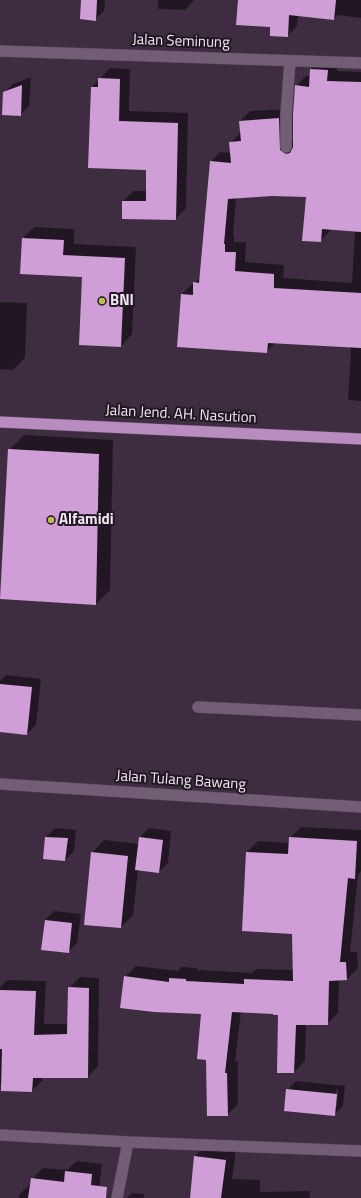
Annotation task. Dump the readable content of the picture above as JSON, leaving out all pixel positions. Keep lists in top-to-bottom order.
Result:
{
  "streets": {
    "highway": ["Jalan Jend. AH. Nasution"],
    "street": ["Jalan Seminung", "Jalan Tulang Bawang"]
  },
  "places": ["BNI", "Alfamidi"]
}
